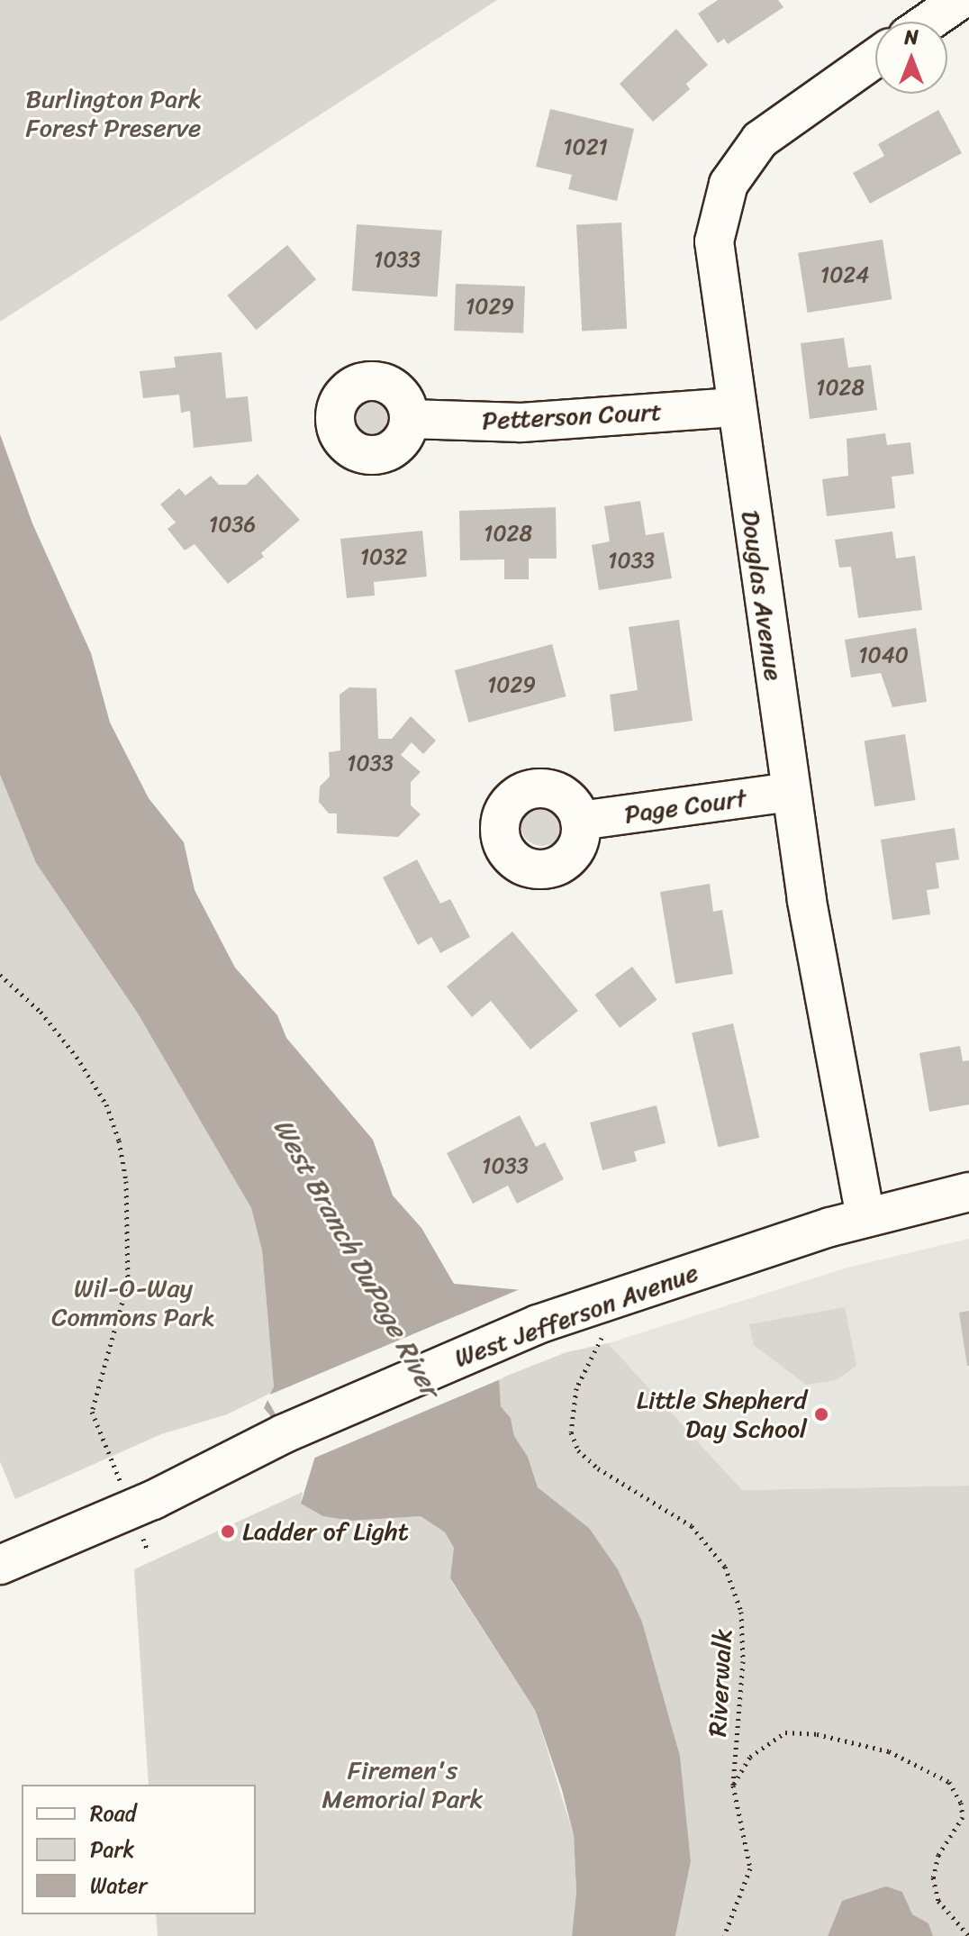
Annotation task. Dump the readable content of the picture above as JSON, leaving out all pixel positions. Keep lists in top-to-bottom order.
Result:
{
  "streets": {
    "street": [
      "Petterson Court",
      "Douglas Avenue",
      "Page Court",
      "West Jefferson Avenue"
    ],
    "path": ["Riverwalk"]
  },
  "crossings": [
    ["Petterson Court", "Douglas Avenue"],
    ["Douglas Avenue", "Page Court"],
    ["Douglas Avenue", "West Jefferson Avenue"]
  ],
  "water": ["West Branch DuPage River"],
  "parks": ["Burlington Park Forest Preserve", "Wil-O-Way Commons Park", "Firemen's Memorial Park"],
  "places": ["Little Shepherd Day School", "Ladder of Light"],
  "house_numbers": [
    "1021",
    "1033",
    "1024",
    "1029",
    "1028",
    "1036",
    "1028",
    "1032",
    "1033",
    "1040",
    "1029",
    "1033",
    "1033"
  ],
  "legend": ["Road", "Park", "Water"],
  "north": "top"
}
